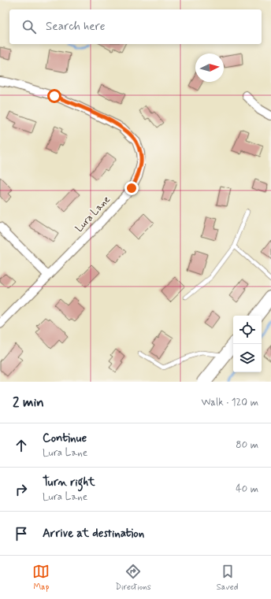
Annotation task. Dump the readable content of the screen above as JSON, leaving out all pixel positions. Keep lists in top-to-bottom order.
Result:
{
  "streets": {
    "street": ["Lura Lane"]
  },
  "north": "right",
  "page": {
    "search": "Search here",
    "heading": ["2 min", "Walk · 120 m"],
    "list": [
      ["Continue", "Lura Lane", "80 m"],
      ["Turn right", "Lura Lane", "40 m"],
      "Arrive at destination"
    ],
    "nav": ["Map", "Directions", "Saved"]
  }
}
